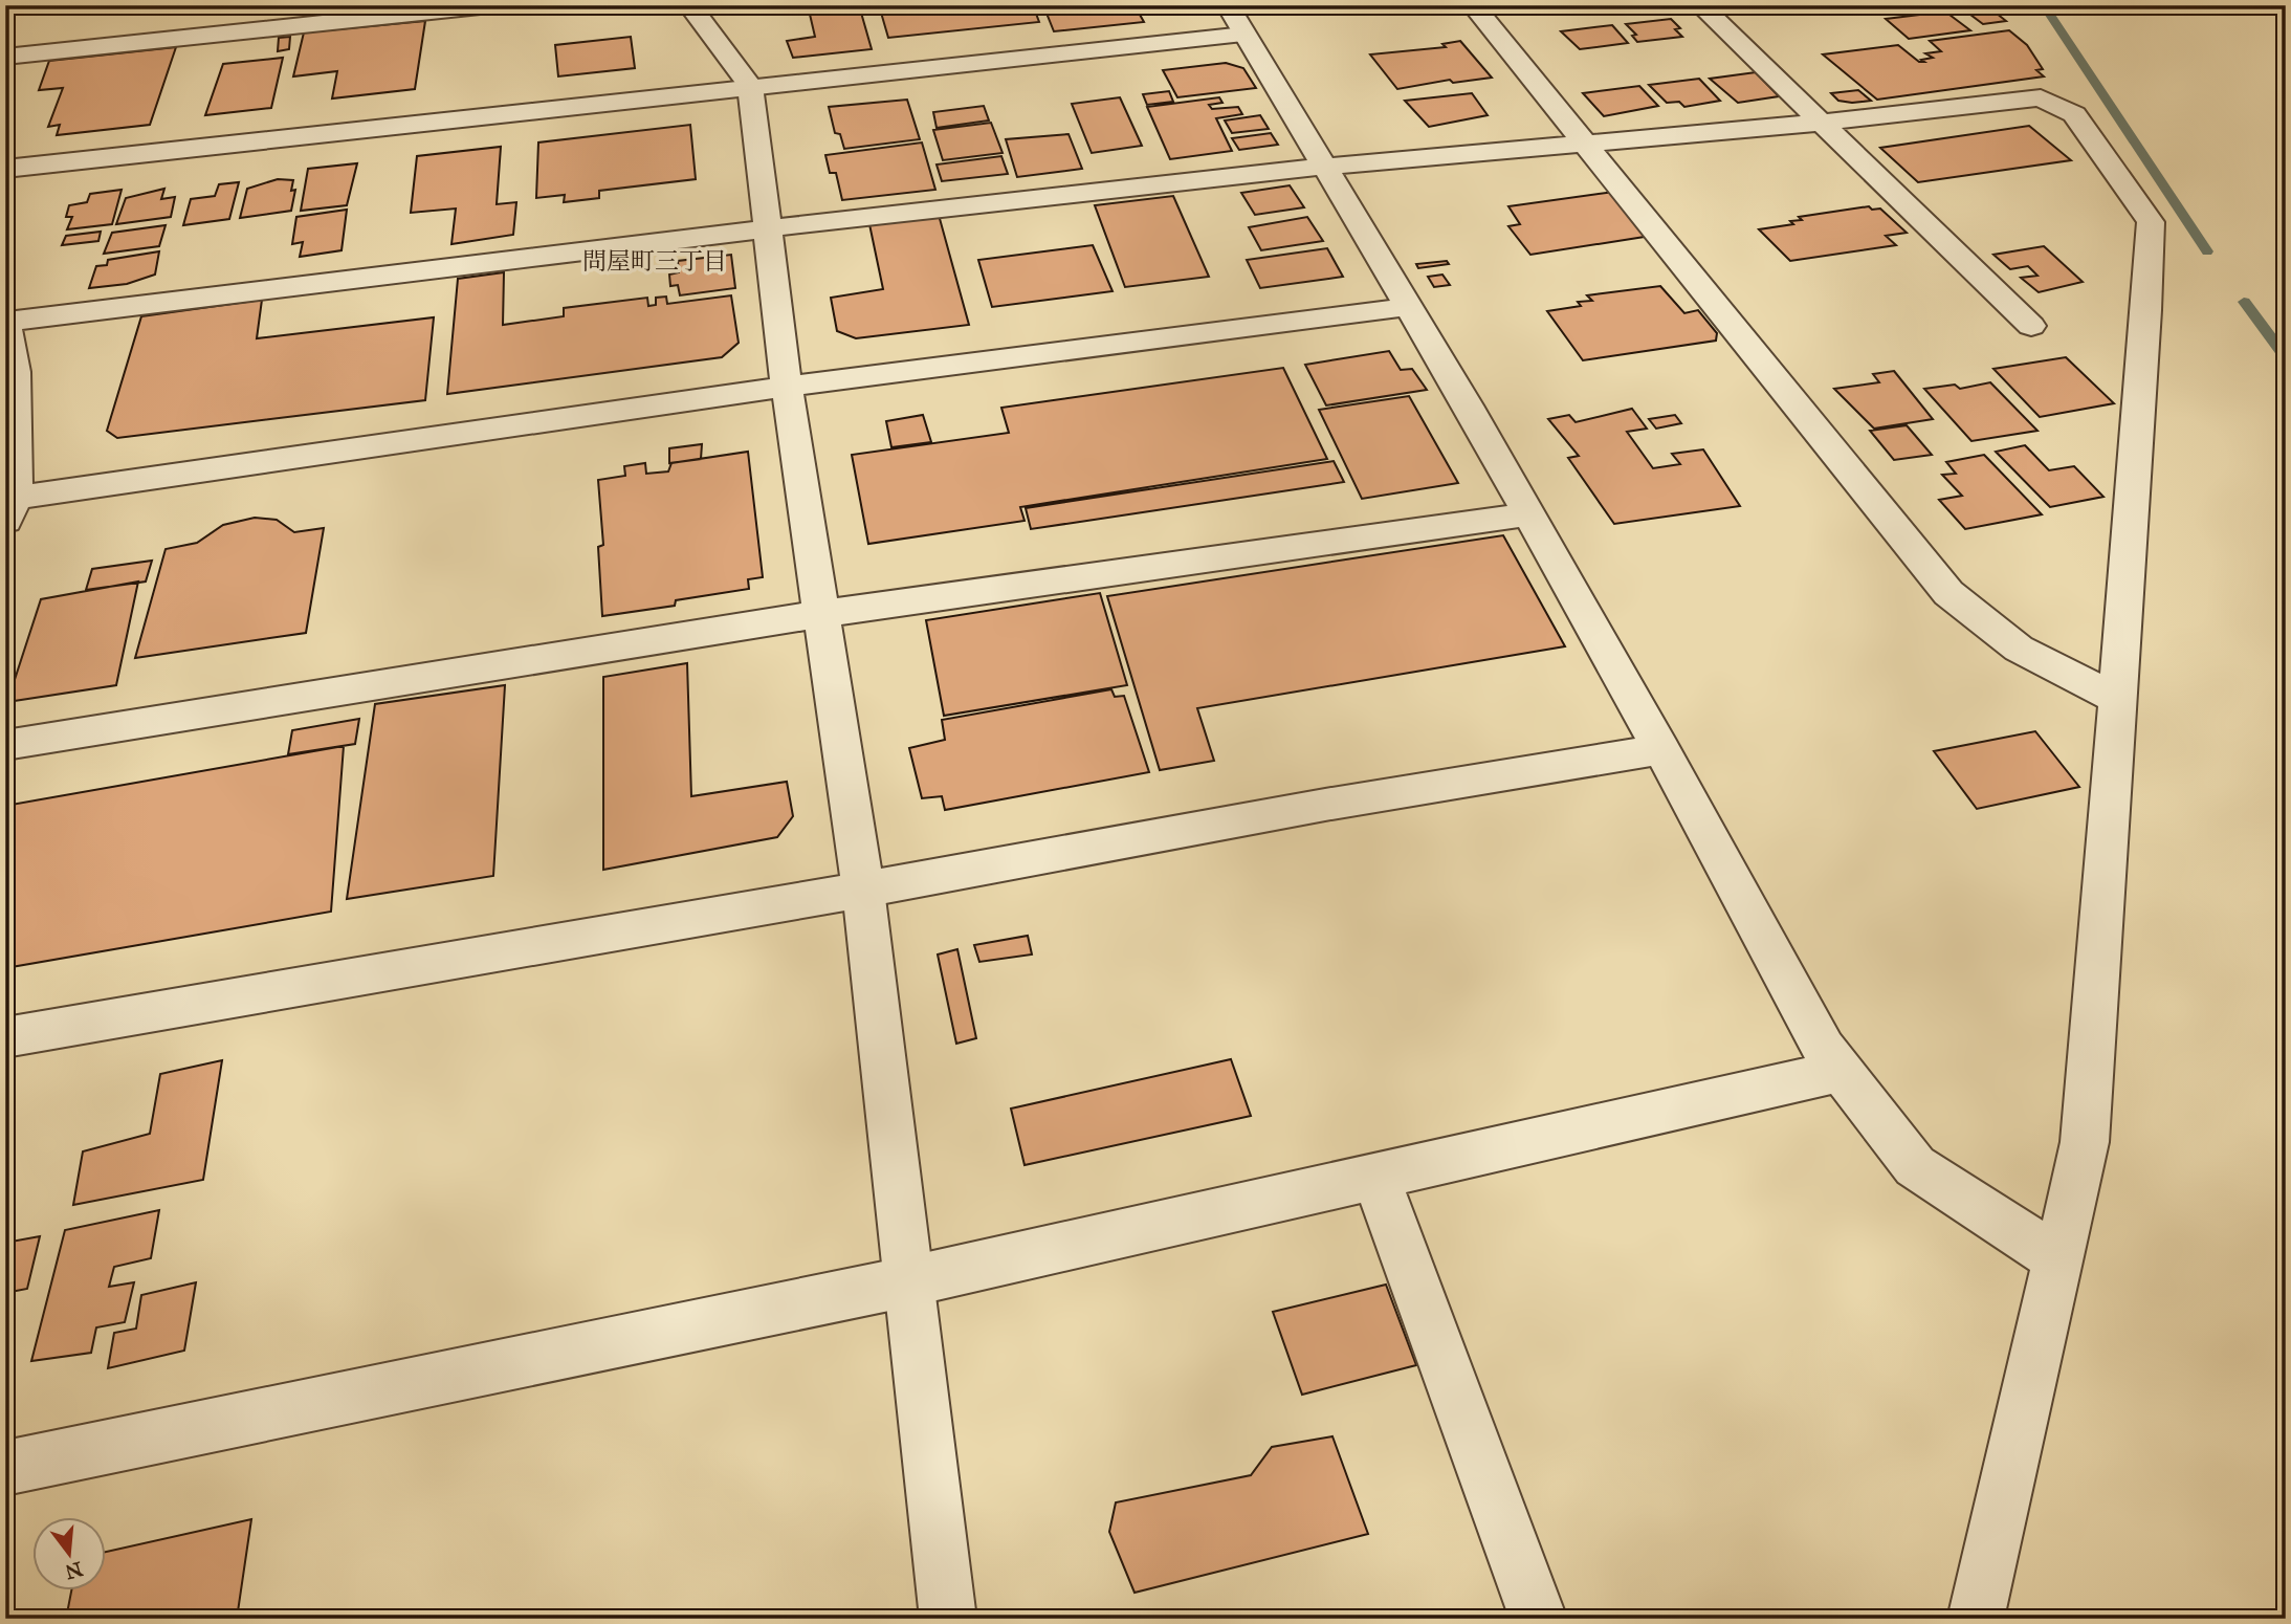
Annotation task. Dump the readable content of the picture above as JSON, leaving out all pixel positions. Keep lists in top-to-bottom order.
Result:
{
  "districts": ["問屋町三丁目"],
  "north": "bottom"
}
